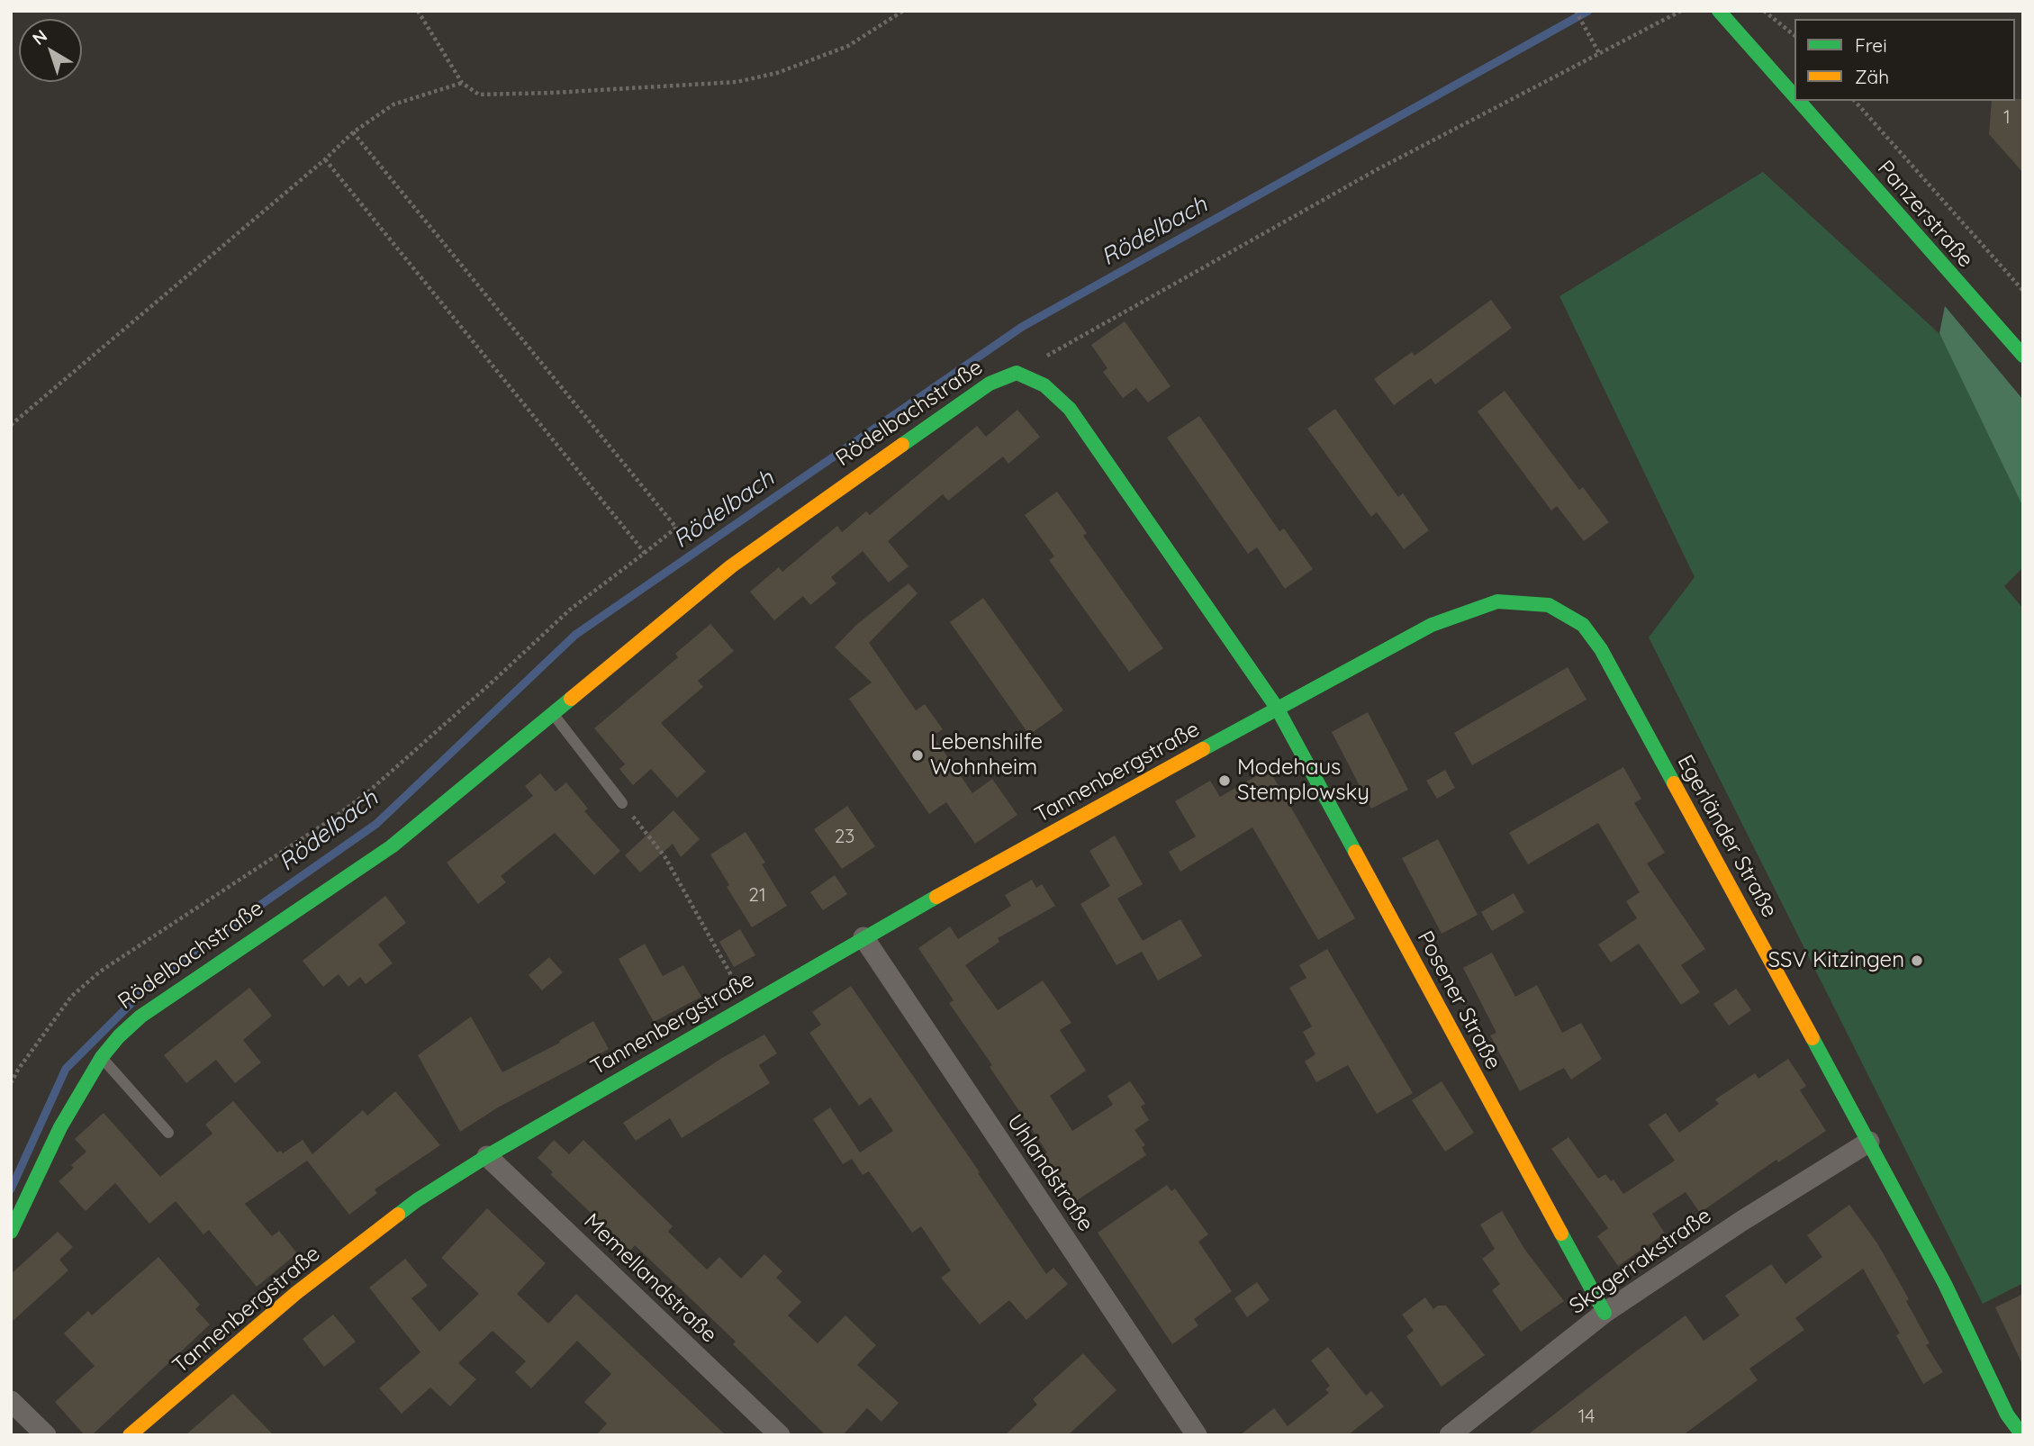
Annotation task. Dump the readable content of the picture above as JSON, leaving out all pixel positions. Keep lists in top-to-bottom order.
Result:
{
  "streets": {
    "street": [
      "Panzerstraße",
      "Rödelbachstraße",
      "Tannenbergstraße",
      "Egerländer Straße",
      "Posener Straße",
      "Uhlandstraße",
      "Skagerrakstraße",
      "Memellandstraße"
    ]
  },
  "crossings": [
    ["Rödelbachstraße", "Tannenbergstraße"],
    ["Rödelbachstraße", "Egerländer Straße"],
    ["Rödelbachstraße", "Posener Straße"],
    ["Tannenbergstraße", "Egerländer Straße"],
    ["Tannenbergstraße", "Posener Straße"],
    ["Tannenbergstraße", "Uhlandstraße"],
    ["Tannenbergstraße", "Memellandstraße"],
    ["Egerländer Straße", "Posener Straße"],
    ["Egerländer Straße", "Skagerrakstraße"],
    ["Posener Straße", "Skagerrakstraße"]
  ],
  "water": ["Rödelbach"],
  "places": ["Lebenshilfe Wohnheim", "Modehaus Stemplowsky", "SSV Kitzingen"],
  "house_numbers": [
    "1",
    "23",
    "21",
    "14"
  ],
  "legend": ["Frei", "Zäh"],
  "north": "top left"
}
